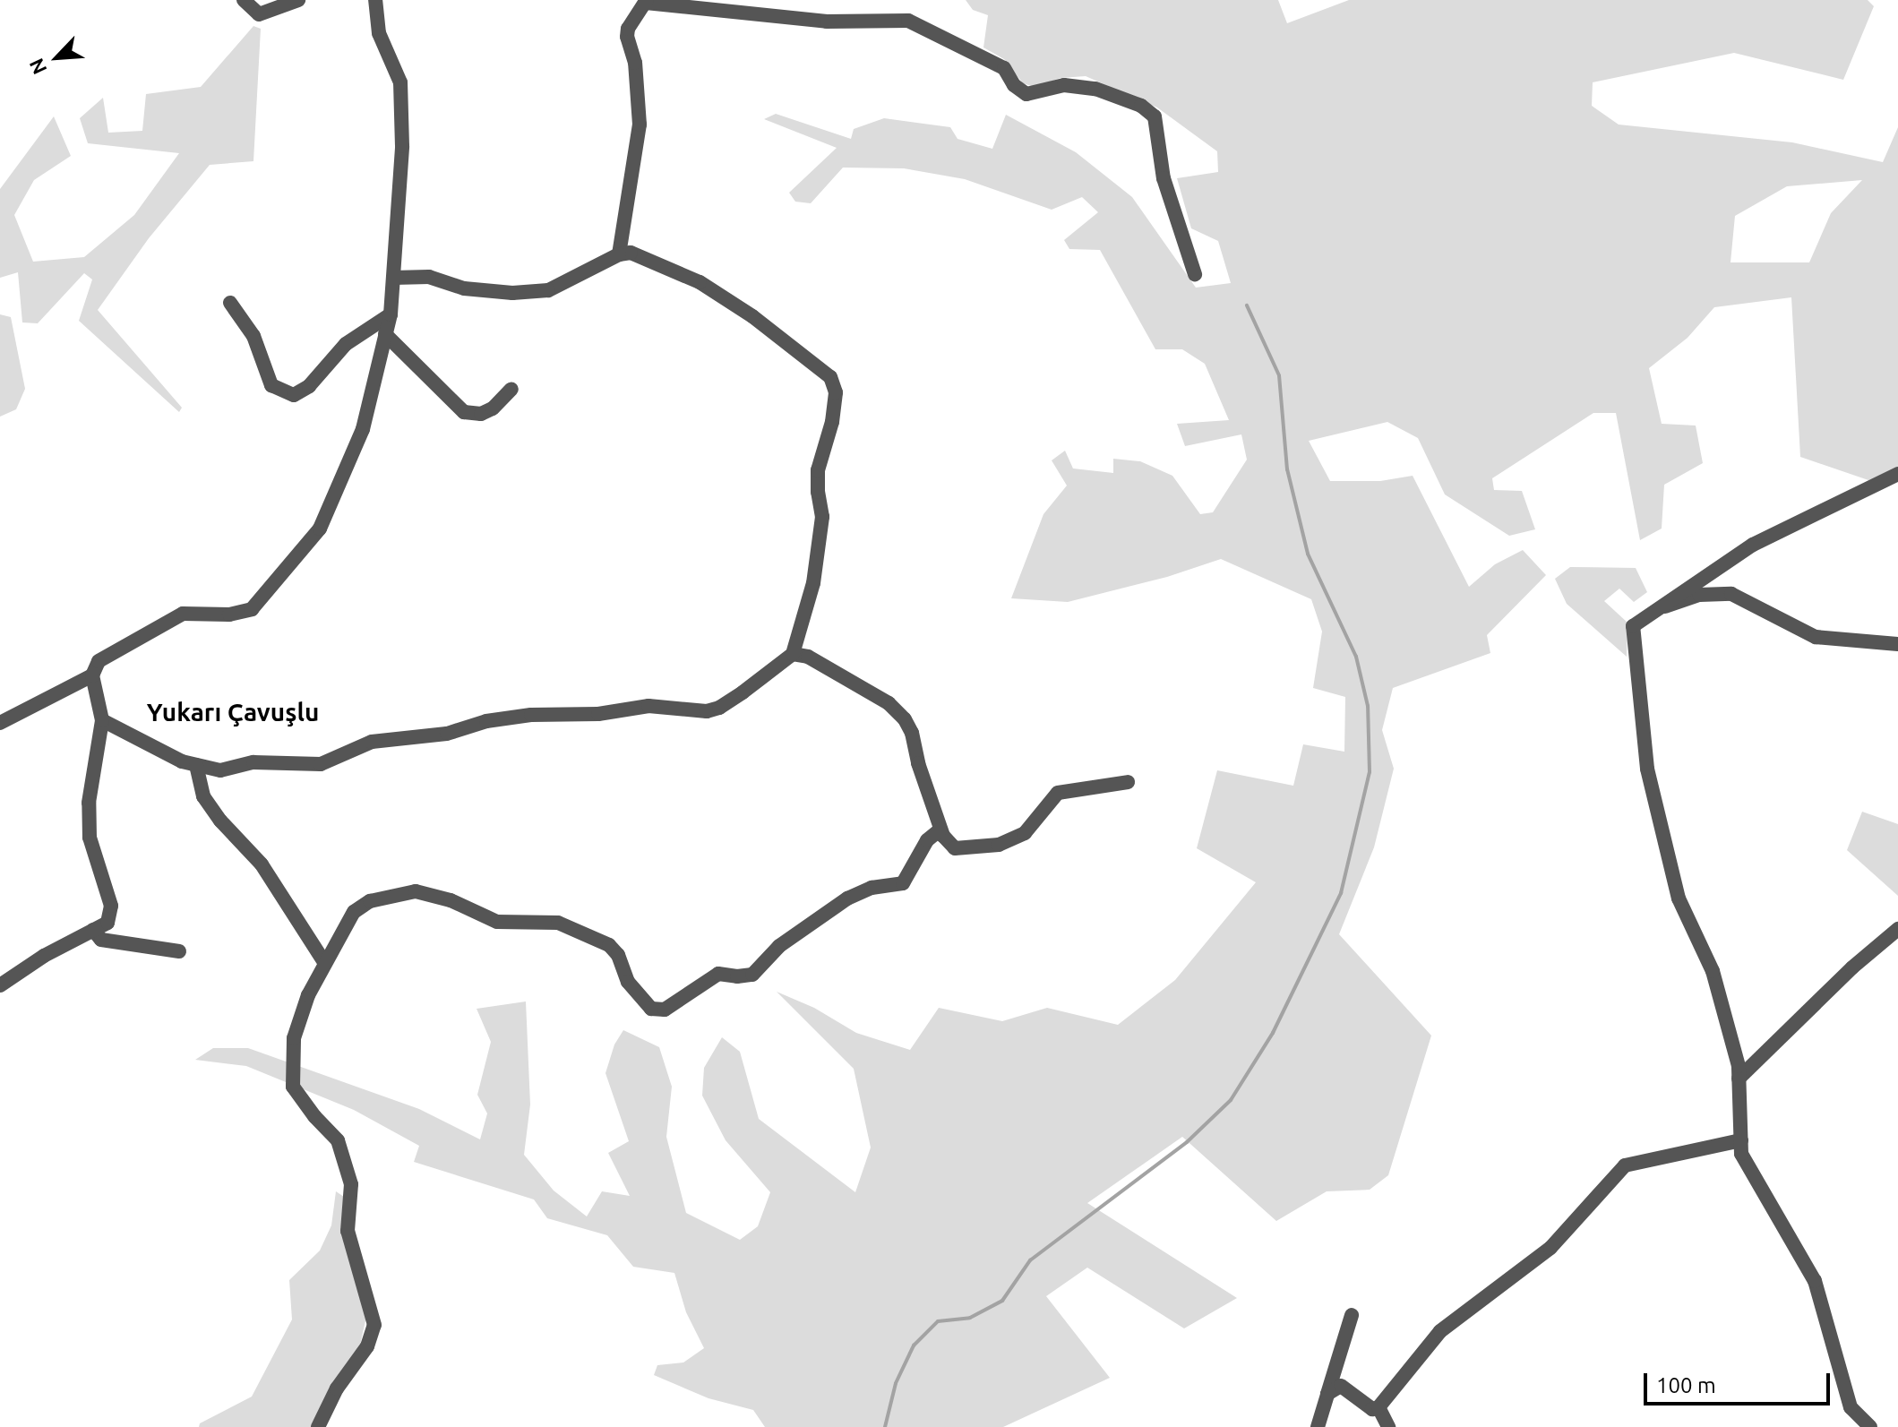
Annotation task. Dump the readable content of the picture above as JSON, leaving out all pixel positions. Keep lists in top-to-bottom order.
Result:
{
  "districts": ["Yukarı Çavuşlu"],
  "scale_bar": "100 m",
  "north": "bottom left"
}
